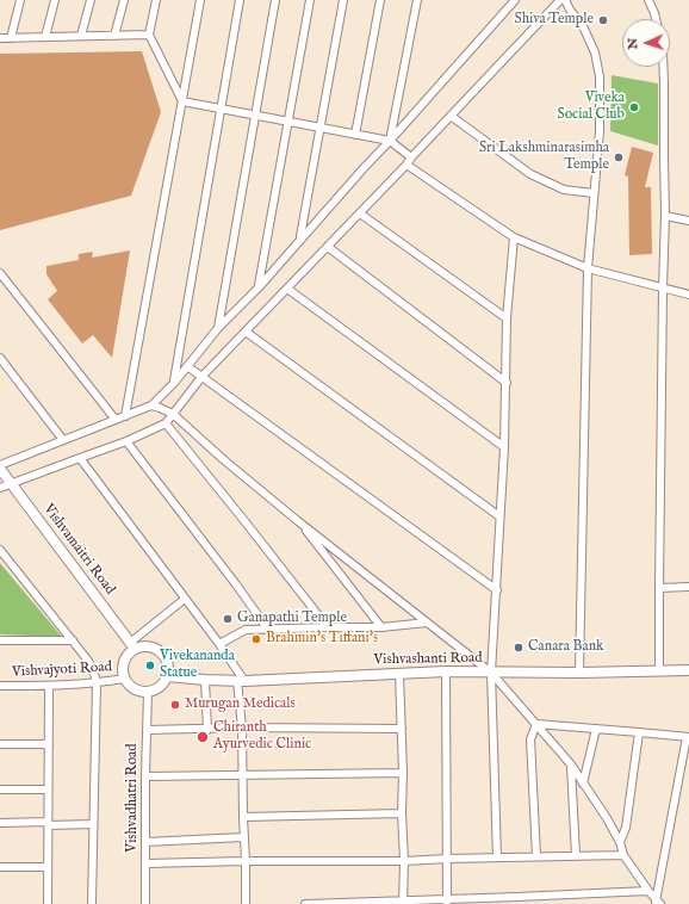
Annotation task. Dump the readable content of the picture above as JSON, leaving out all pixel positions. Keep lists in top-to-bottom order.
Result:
{
  "streets": {
    "street": [
      "Vishvamaitri Road",
      "Vishvashanti Road",
      "Vishvajyoti Road",
      "Vishvadhatri Road"
    ]
  },
  "crossings": [
    ["Vishvamaitri Road", "Vishvashanti Road"],
    ["Vishvamaitri Road", "Vishvajyoti Road"],
    ["Vishvamaitri Road", "Vishvadhatri Road"],
    ["Vishvashanti Road", "Vishvajyoti Road"],
    ["Vishvashanti Road", "Vishvadhatri Road"],
    ["Vishvajyoti Road", "Vishvadhatri Road"]
  ],
  "places": [
    "Shiva Temple",
    "Viveka Social Club",
    "Sri Lakshminarasimha Temple",
    "Ganapathi Temple",
    "Brahmin's Tiffani's",
    "Canara Bank",
    "Vivekananda Statue",
    "Murugan Medicals",
    "Chiranth Ayurvedic Clinic"
  ],
  "north": "left"
}
